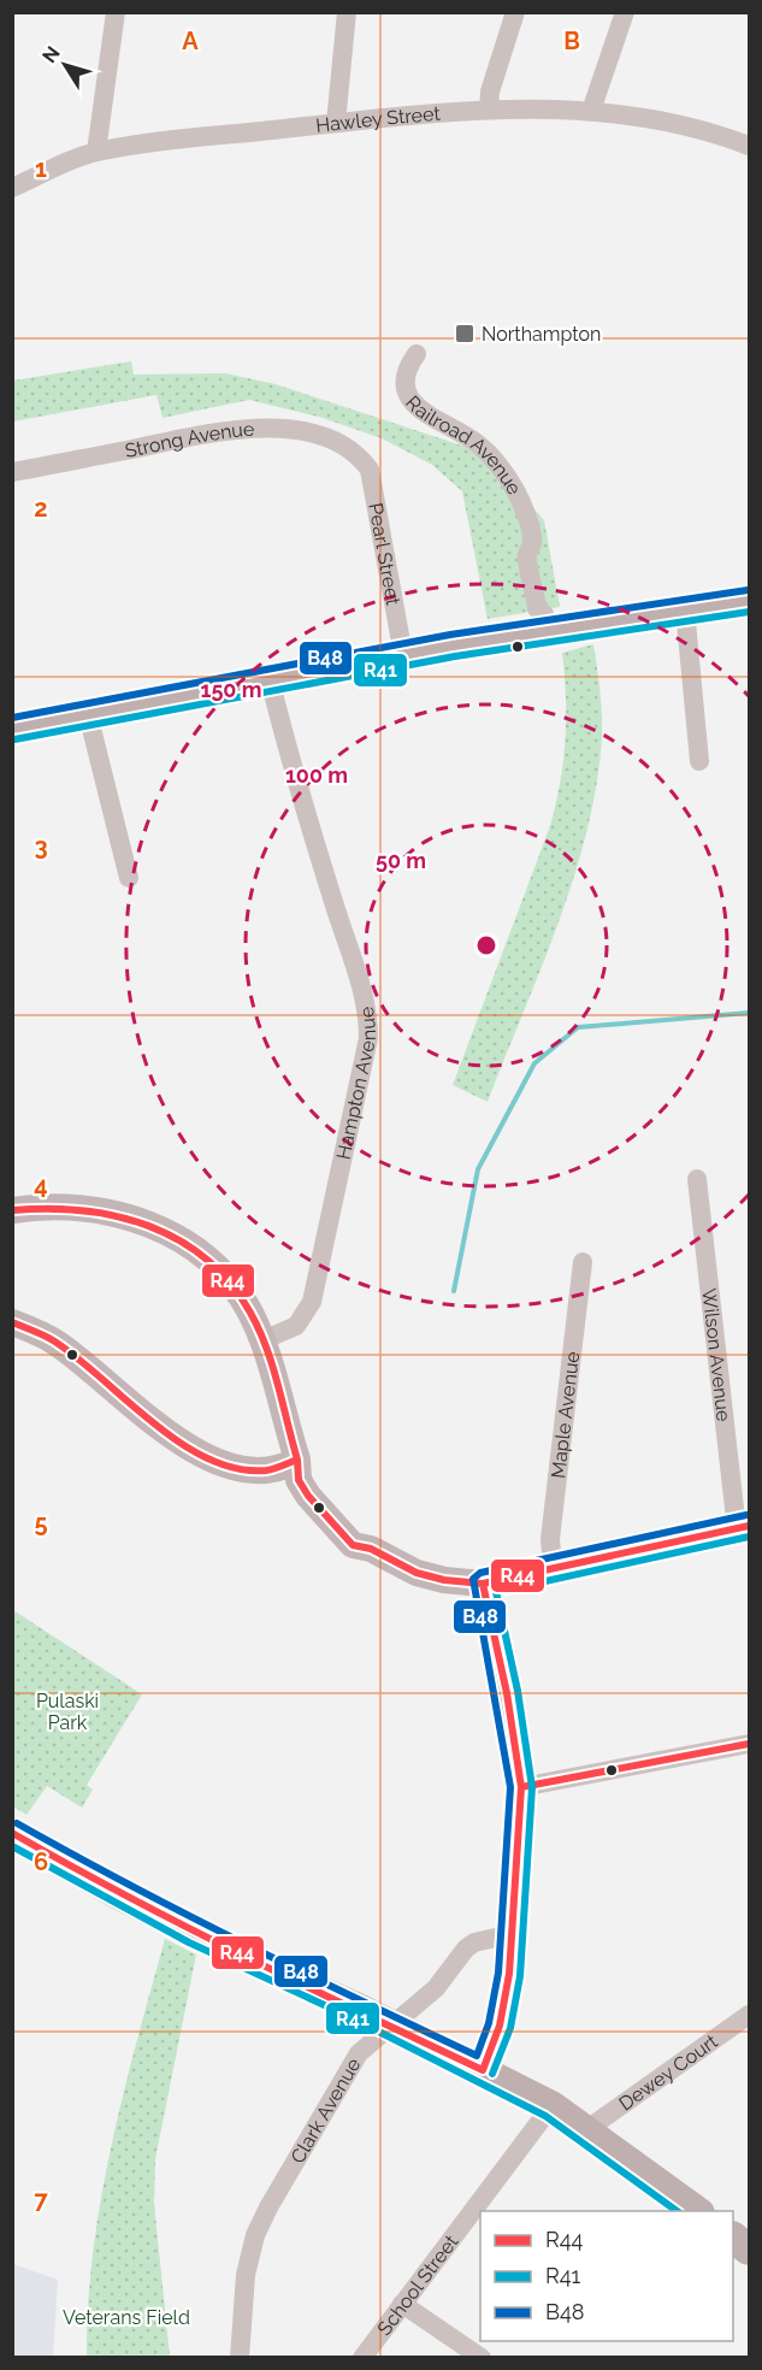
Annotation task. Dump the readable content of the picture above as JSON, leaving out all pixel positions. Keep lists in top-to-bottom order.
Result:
{
  "streets": {
    "street": [
      "Hawley Street",
      "Strong Avenue",
      "Railroad Avenue",
      "Pearl Street",
      "Hampton Avenue",
      "Wilson Avenue",
      "Maple Avenue",
      "Dewey Court",
      "Clark Avenue",
      "School Street"
    ]
  },
  "crossings": [
    ["Strong Avenue", "Pearl Street"]
  ],
  "parks": ["Pulaski Park", "Veterans Field"],
  "places": {
    "transit": ["Northampton"]
  },
  "lines": ["transit line B48", "transit line R41", "transit line R44"],
  "legend": ["R44", "R41", "B48"],
  "north": "top left",
  "grid": {
    "columns": ["A", "B"],
    "rows": [
      "1",
      "2",
      "3",
      "4",
      "5",
      "6",
      "7"
    ]
  },
  "rings": ["150 m", "100 m", "50 m"]
}
